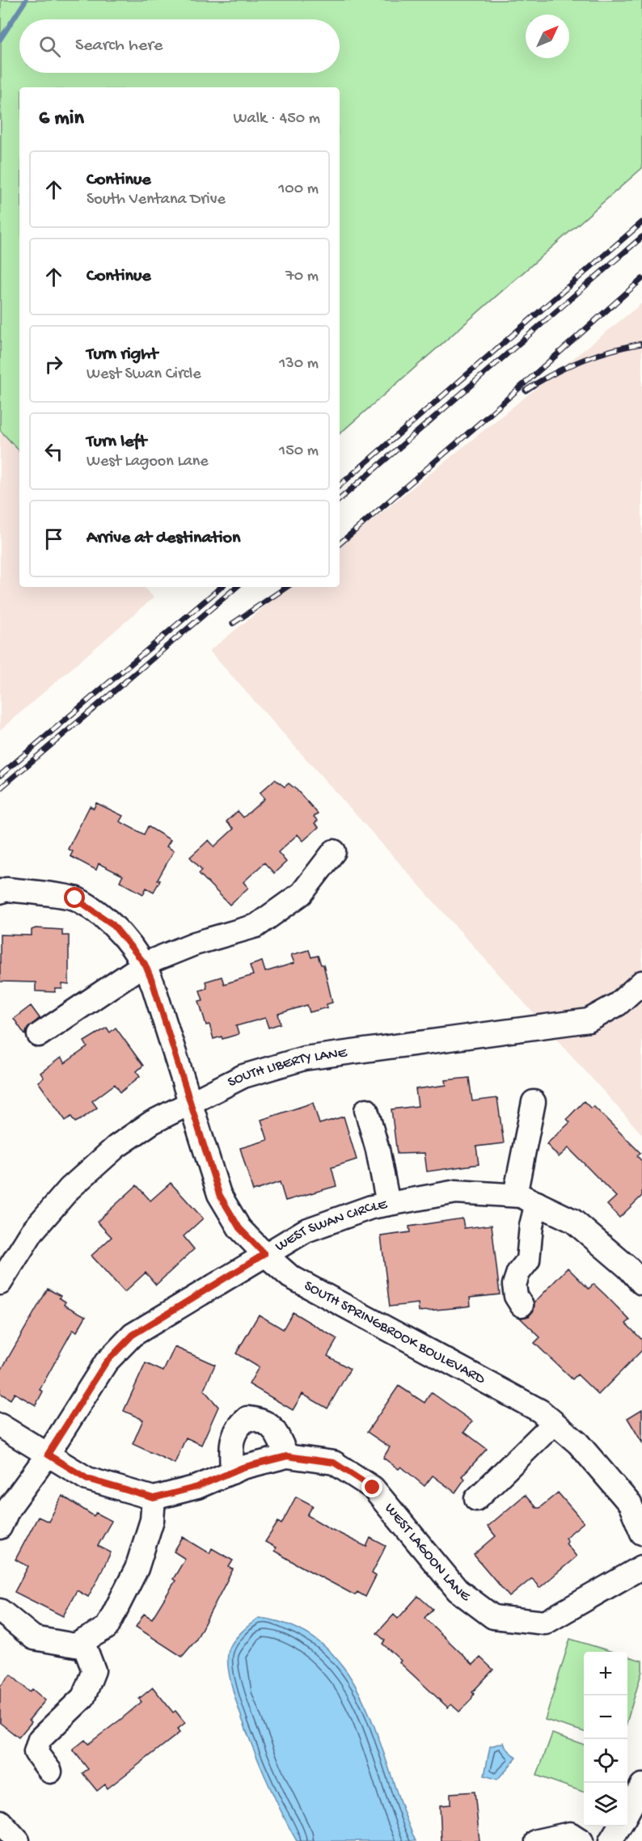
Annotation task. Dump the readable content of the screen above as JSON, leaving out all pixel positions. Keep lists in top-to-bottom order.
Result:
{
  "streets": {
    "street": [
      "SOUTH LIBERTY LANE",
      "WEST SWAN CIRCLE",
      "SOUTH SPRINGBROOK BOULEVARD",
      "WEST LAGOON LANE"
    ]
  },
  "crossings": [
    ["SOUTH LIBERTY LANE", "SOUTH SPRINGBROOK BOULEVARD"],
    ["WEST SWAN CIRCLE", "SOUTH SPRINGBROOK BOULEVARD"]
  ],
  "north": "top right",
  "page": {
    "search": "Search here",
    "heading": ["6 min", "Walk · 450 m"],
    "list": [
      ["Continue", "South Ventana Drive", "100 m"],
      ["Continue", "70 m"],
      ["Turn right", "West Swan Circle", "130 m"],
      ["Turn left", "West Lagoon Lane", "150 m"],
      "Arrive at destination"
    ],
    "map_buttons": ["+", "−"]
  }
}
